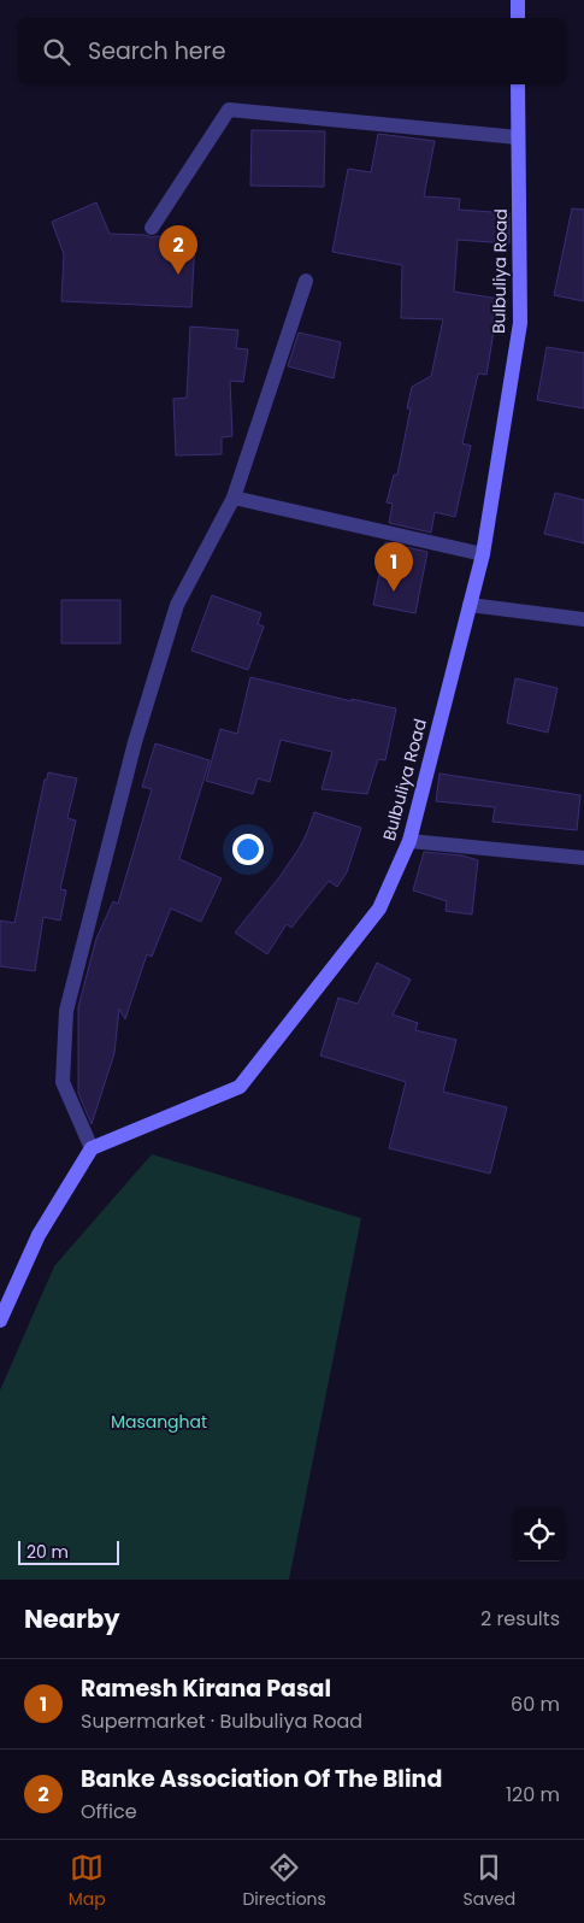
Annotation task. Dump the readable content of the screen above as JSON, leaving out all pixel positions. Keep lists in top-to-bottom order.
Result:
{
  "streets": {
    "main road": ["Bulbuliya Road"]
  },
  "parks": ["Masanghat"],
  "scale_bar": "20 m",
  "page": {
    "search": "Search here",
    "pins": ["2", "1"],
    "scale": "20 m",
    "heading": ["Nearby", "2 results"],
    "list": [
      {
        "mark": "1",
        "name": "Ramesh Kirana Pasal",
        "note": "Supermarket · Bulbuliya Road",
        "value": "60 m"
      },
      {
        "mark": "2",
        "name": "Banke Association Of The Blind",
        "note": "Office",
        "value": "120 m"
      }
    ],
    "nav": ["Map", "Directions", "Saved"]
  }
}
